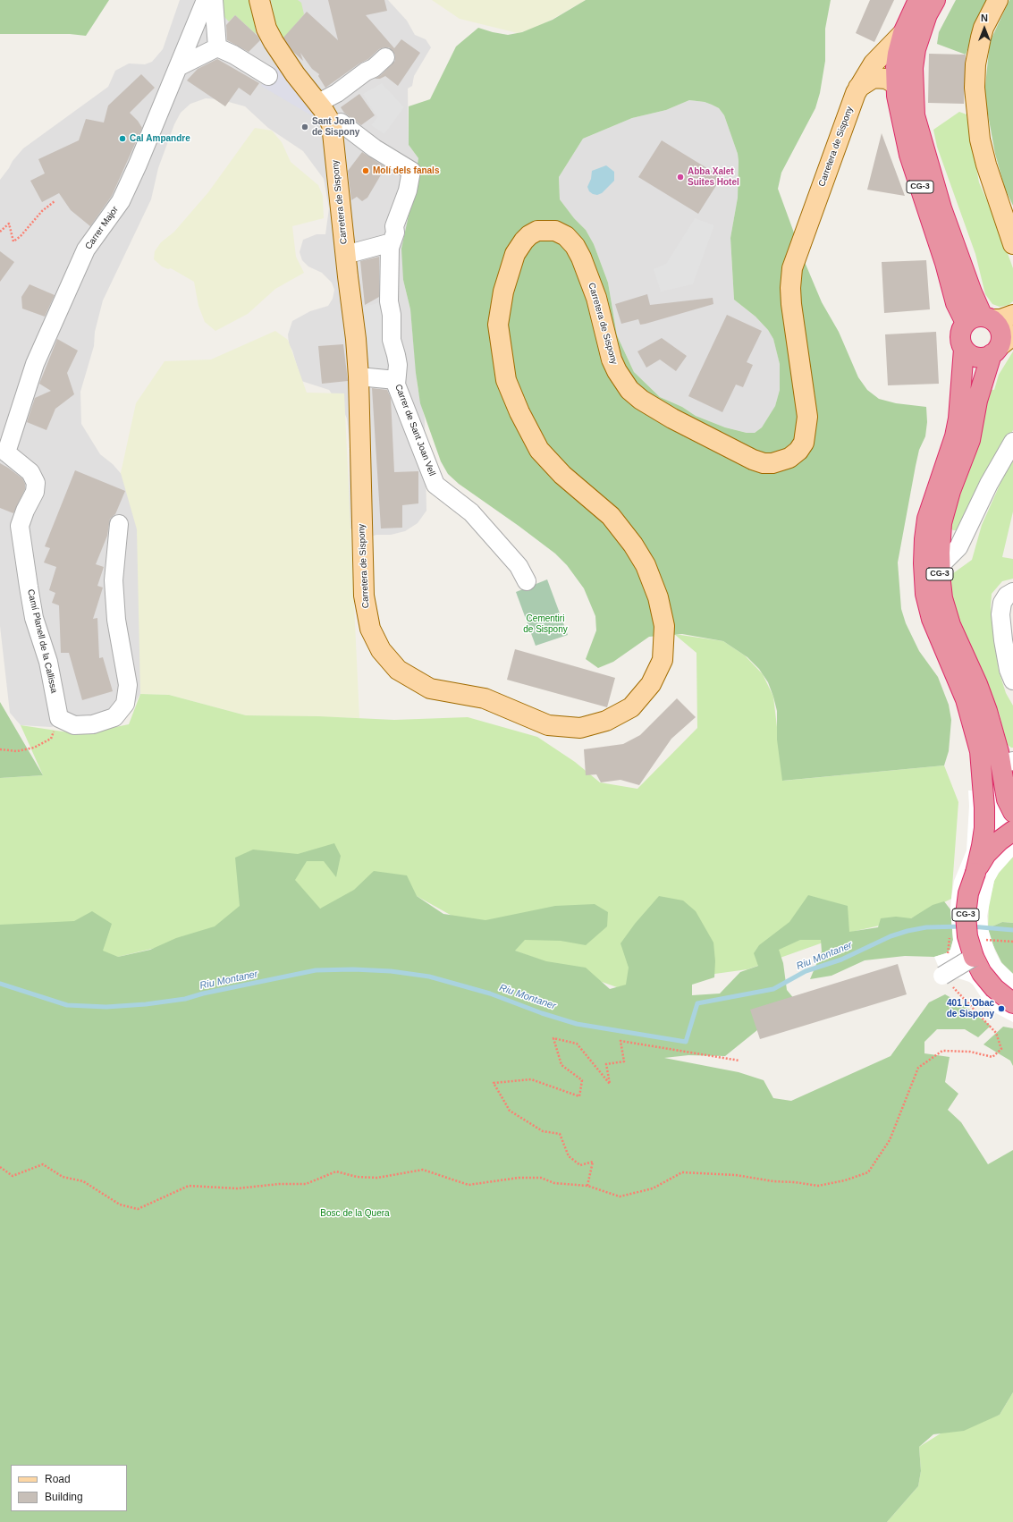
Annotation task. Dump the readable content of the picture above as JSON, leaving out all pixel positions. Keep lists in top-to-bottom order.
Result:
{
  "streets": {
    "highway": ["CG-3"],
    "main road": ["Carretera de Sispony"],
    "street": ["Carrer Major", "Carrer de Sant Joan Vell", "Camí Planell de la Callissa"]
  },
  "crossings": [
    ["Carretera de Sispony", "CG-3"],
    ["Carretera de Sispony", "Carrer de Sant Joan Vell"],
    ["Carrer Major", "Camí Planell de la Callissa"]
  ],
  "water": ["Riu Montaner"],
  "parks": ["Cementiri de Sispony", "Bosc de la Quera"],
  "places": [
    "Sant Joan de Sispony",
    "Cal Ampandre",
    "Molí dels fanals",
    "Abba Xalet Suites Hotel",
    "401 L'Obac de Sispony"
  ],
  "legend": ["Road", "Building"],
  "north": "top"
}
